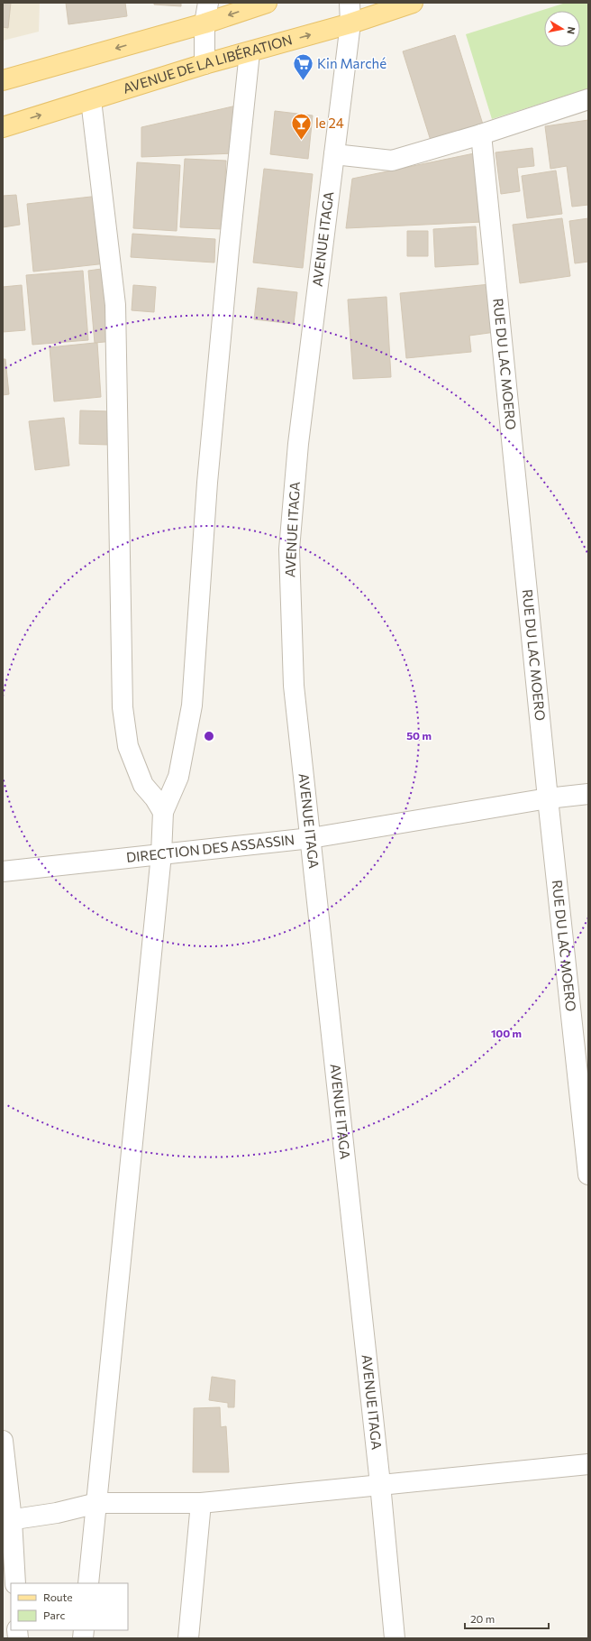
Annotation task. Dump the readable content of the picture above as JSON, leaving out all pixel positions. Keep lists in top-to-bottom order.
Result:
{
  "streets": {
    "main road": ["AVENUE DE LA LIBÉRATION"],
    "street": ["AVENUE ITAGA", "RUE DU LAC MOERO", "DIRECTION DES ASSASSIN"]
  },
  "crossings": [
    ["AVENUE DE LA LIBÉRATION", "AVENUE ITAGA"],
    ["AVENUE ITAGA", "DIRECTION DES ASSASSIN"],
    ["RUE DU LAC MOERO", "DIRECTION DES ASSASSIN"]
  ],
  "places": {
    "supermarket": ["Kin Marché"],
    "bar": ["le 24"]
  },
  "legend": ["Route", "Parc"],
  "scale_bar": "20 m",
  "north": "right",
  "rings": ["50 m", "100 m"]
}
